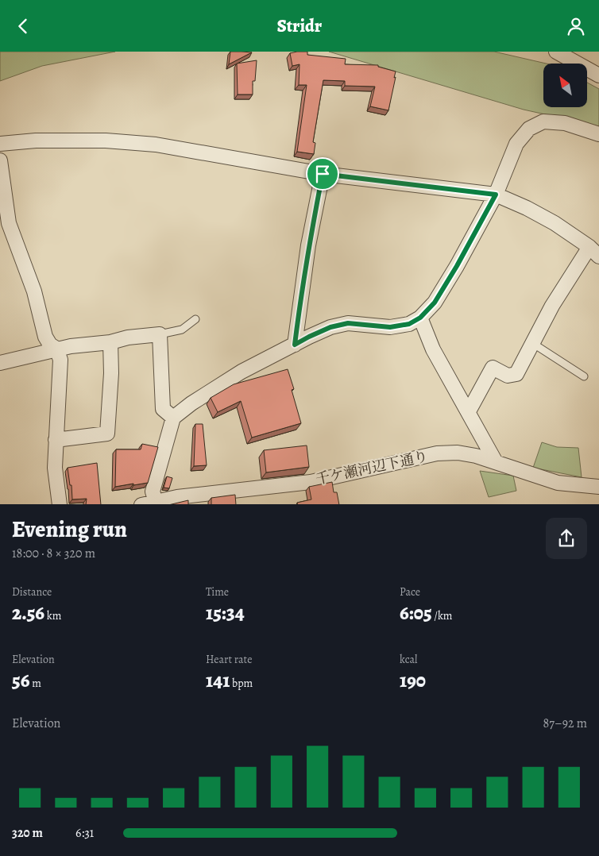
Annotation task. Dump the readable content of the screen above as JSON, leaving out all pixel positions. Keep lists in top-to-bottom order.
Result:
{
  "streets": {
    "street": ["千ケ瀬河辺下通り"]
  },
  "north": "top left",
  "page": {
    "header": "Stridr",
    "heading": ["Evening run", "18:00 · 8 × 320 m"],
    "stats": [
      ["Distance", "2.56 km"],
      ["Time", "15:34"],
      ["Pace", "6:05 /km"],
      ["Elevation", "56 m"],
      ["Heart rate", "141 bpm"],
      ["kcal", "190"]
    ],
    "chart": ["Elevation", "87–92 m"],
    "list": [
      {
        "name": "320 m",
        "note": "6:31"
      }
    ]
  }
}
